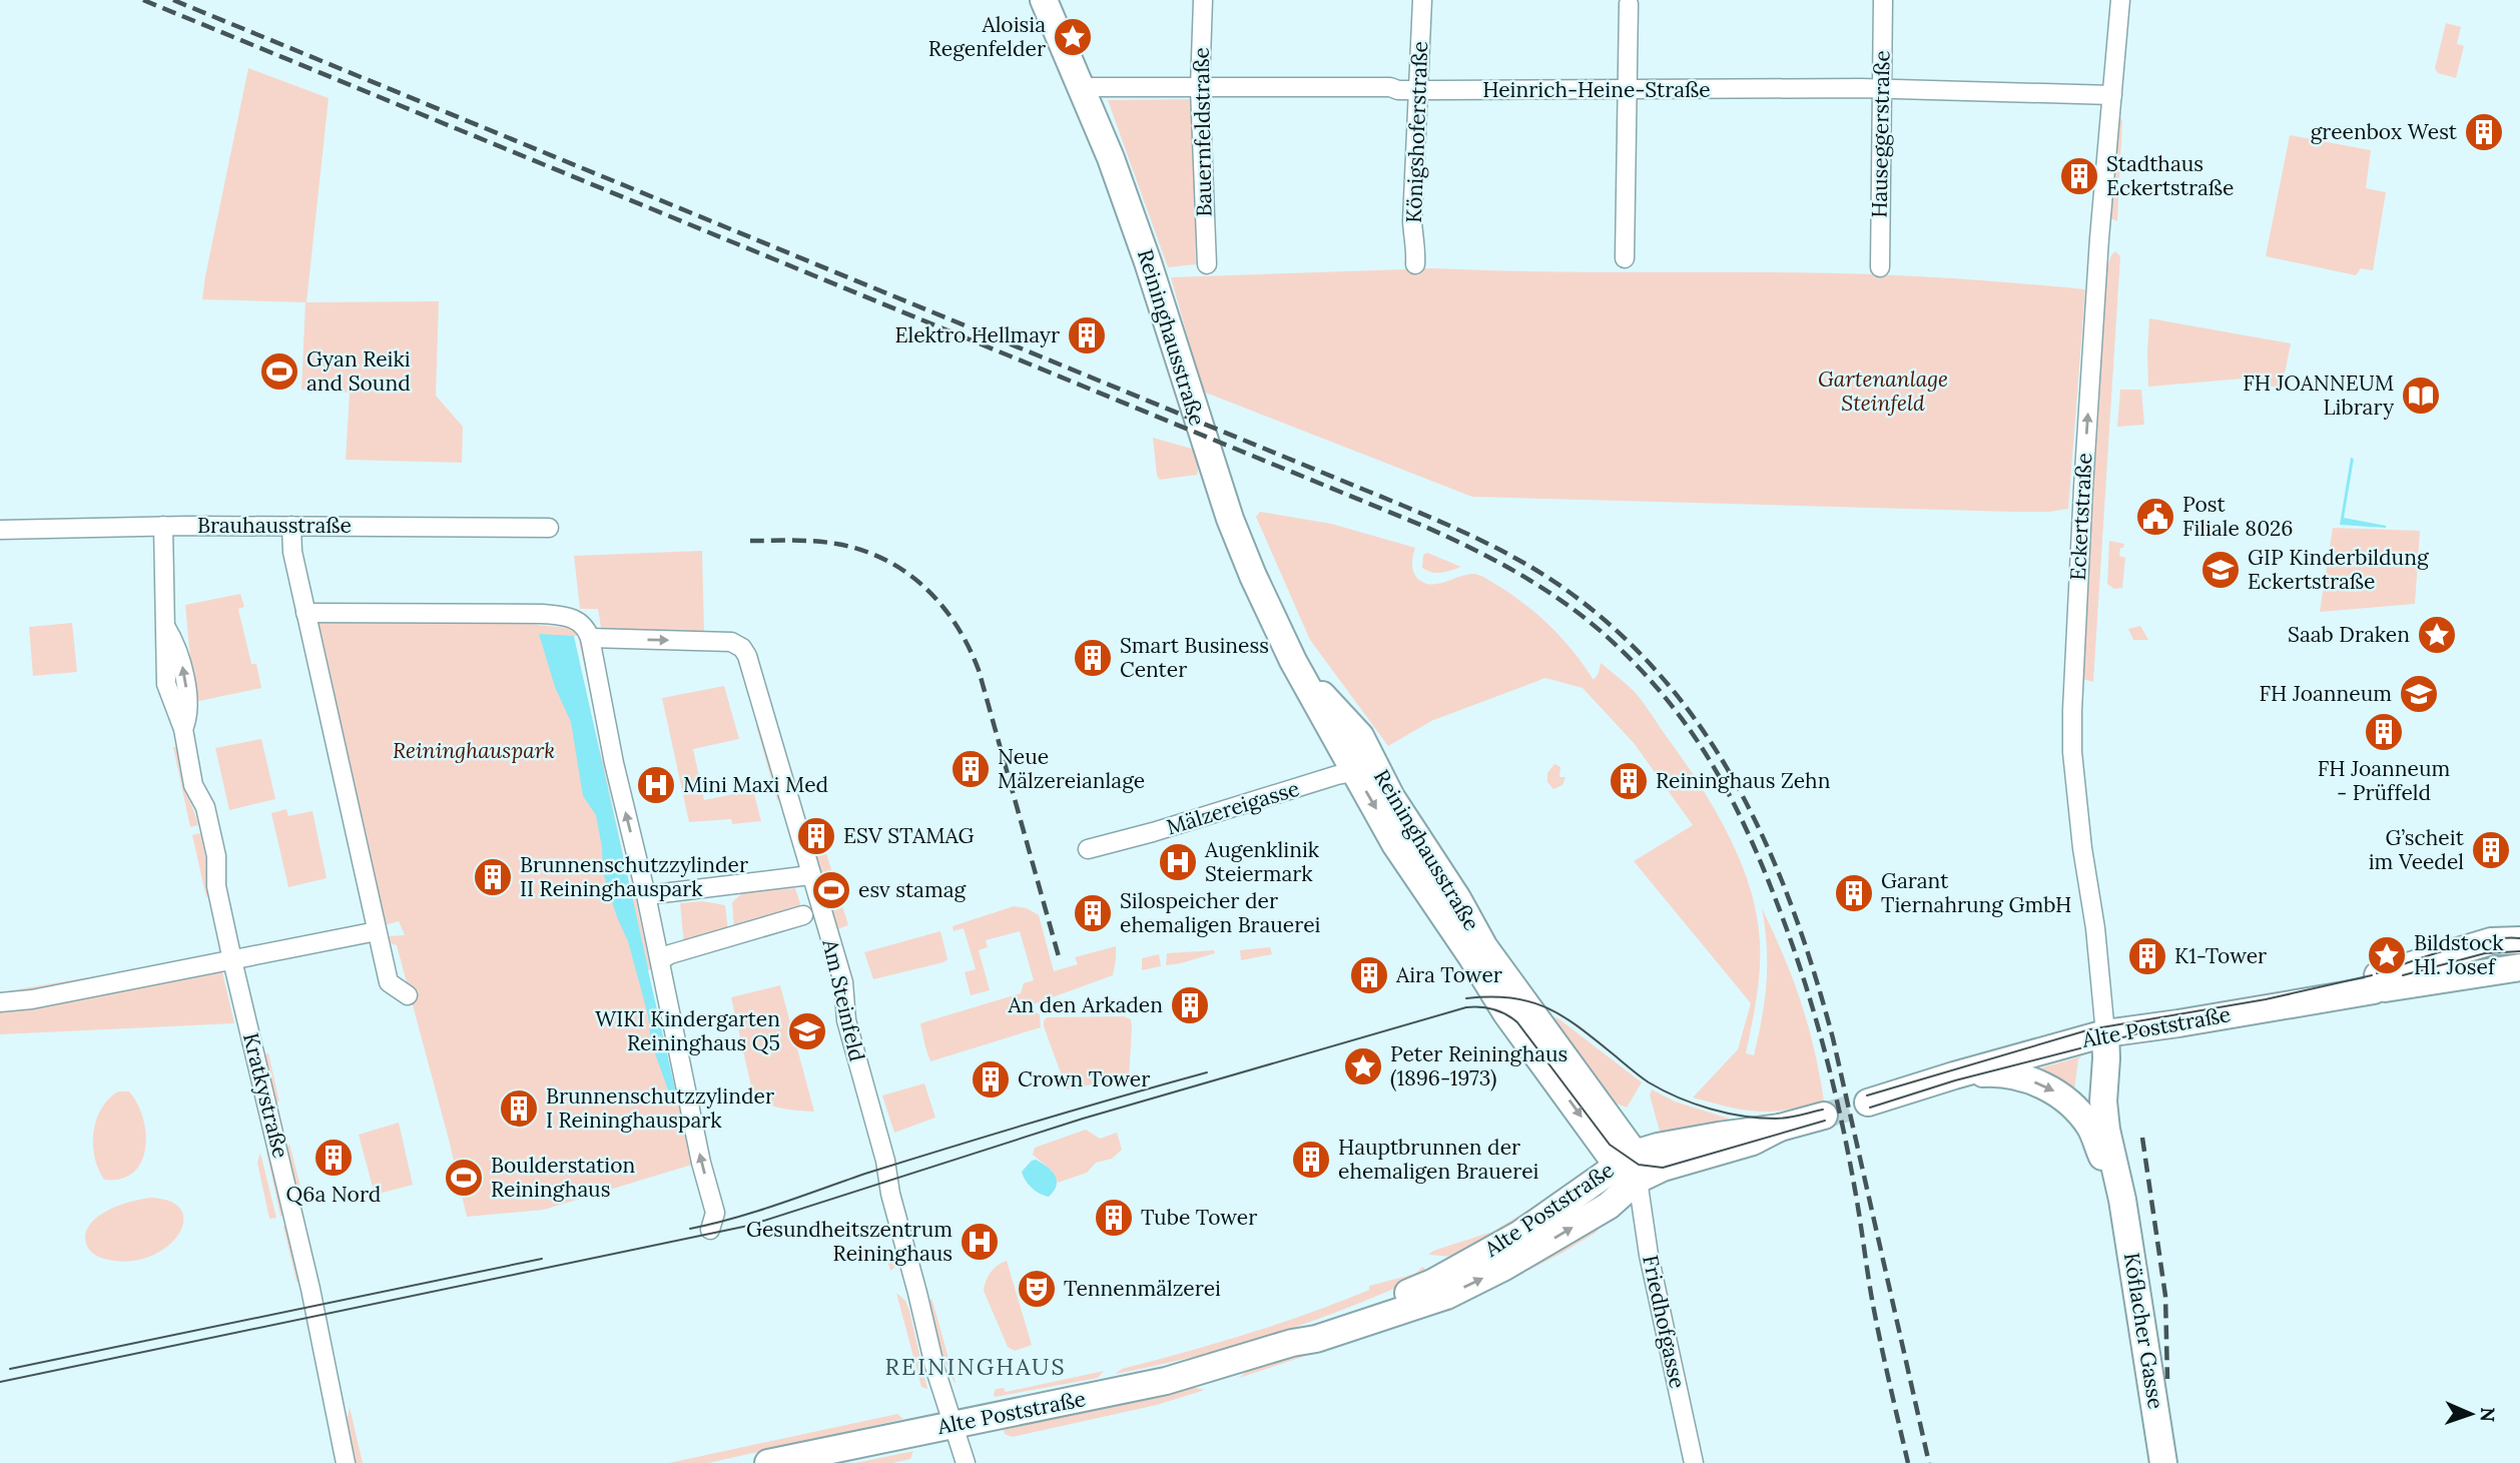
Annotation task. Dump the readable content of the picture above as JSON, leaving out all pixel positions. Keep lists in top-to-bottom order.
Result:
{
  "streets": {
    "main road": ["Reininghausstraße", "Alte Poststraße", "Köflacher Gasse"],
    "street": [
      "Heinrich-Heine-Straße",
      "Bauernfeldstraße",
      "Königshoferstraße",
      "Hauseggerstraße",
      "Eckertstraße",
      "Brauhausstraße",
      "Mälzereigasse",
      "Am Steinfeld",
      "Kratkystraße",
      "Friedhofgasse"
    ]
  },
  "crossings": [
    ["Heinrich-Heine-Straße", "Bauernfeldstraße"],
    ["Heinrich-Heine-Straße", "Königshoferstraße"],
    ["Heinrich-Heine-Straße", "Hauseggerstraße"],
    ["Heinrich-Heine-Straße", "Reininghausstraße"],
    ["Heinrich-Heine-Straße", "Eckertstraße"],
    ["Reininghausstraße", "Mälzereigasse"],
    ["Reininghausstraße", "Alte Poststraße"],
    ["Reininghausstraße", "Friedhofgasse"],
    ["Eckertstraße", "Alte Poststraße"],
    ["Eckertstraße", "Köflacher Gasse"],
    ["Brauhausstraße", "Kratkystraße"],
    ["Am Steinfeld", "Alte Poststraße"],
    ["Alte Poststraße", "Friedhofgasse"],
    ["Alte Poststraße", "Köflacher Gasse"]
  ],
  "one_way": ["Eckertstraße"],
  "districts": ["REININGHAUS"],
  "parks": ["Gartenanlage Steinfeld", "Reininghauspark"],
  "places": {
    "place": [
      "Aloisia Regenfelder",
      "Saab Draken",
      "Bildstock Hl. Josef",
      "Peter Reininghaus (1896-1973)"
    ],
    "building": [
      "greenbox West",
      "Stadthaus Eckertstraße",
      "Elektro Hellmayr",
      "Smart Business Center",
      "FH Joanneum - Prüffeld",
      "Neue Mälzereianlage",
      "Reininghaus Zehn",
      "ESV STAMAG",
      "G’scheit im Veedel",
      "Brunnenschutzzylinder II Reininghauspark",
      "Garant Tiernahrung GmbH",
      "Silospeicher der ehemaligen Brauerei",
      "K1-Tower",
      "Aira Tower",
      "An den Arkaden",
      "Crown Tower",
      "Brunnenschutzzylinder I Reininghauspark",
      "Q6a Nord",
      "Hauptbrunnen der ehemaligen Brauerei",
      "Tube Tower"
    ],
    "sports": ["Gyan Reiki and Sound", "esv stamag", "Boulderstation Reininghaus"],
    "library": ["FH JOANNEUM Library"],
    "public building": ["Post Filiale 8026"],
    "school or university": ["GIP Kinderbildung Eckertstraße", "FH Joanneum", "WIKI Kindergarten Reininghaus Q5"],
    "hospital": ["Mini Maxi Med", "Augenklinik Steiermark", "Gesundheitszentrum Reininghaus"],
    "theatre": ["Tennenmälzerei"]
  },
  "north": "right"
}
